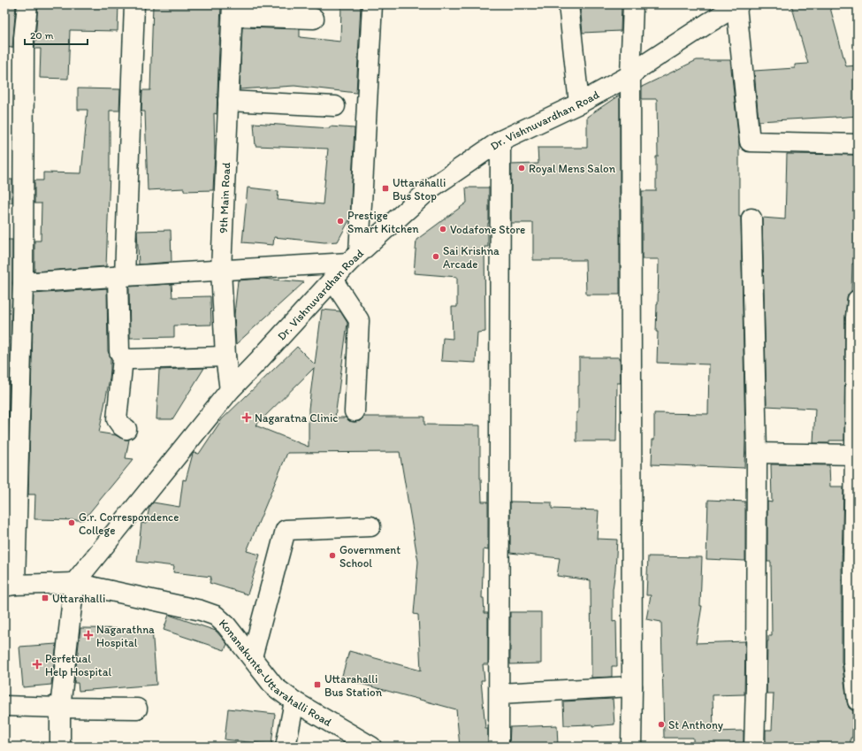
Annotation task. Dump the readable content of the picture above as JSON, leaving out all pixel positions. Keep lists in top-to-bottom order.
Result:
{
  "streets": {
    "street": ["Dr. Vishnuvardhan Road", "9th Main Road", "Konanakunte-Uttarahalli Road"]
  },
  "crossings": [
    ["Dr. Vishnuvardhan Road", "9th Main Road"],
    ["Dr. Vishnuvardhan Road", "Konanakunte-Uttarahalli Road"]
  ],
  "places": {
    "other": [
      "Royal Mens Salon",
      "Prestige Smart Kitchen",
      "Vodafone Store",
      "Sai Krishna Arcade",
      "G.r. Correspondence College",
      "Government School",
      "St Anthony"
    ],
    "transit": ["Uttarahalli Bus Stop", "Uttarahalli", "Uttarahalli Bus Station"],
    "health": ["Nagaratna Clinic", "Nagarathna Hospital", "Perfetual Help Hospital"]
  },
  "scale_bar": "20 m"
}
